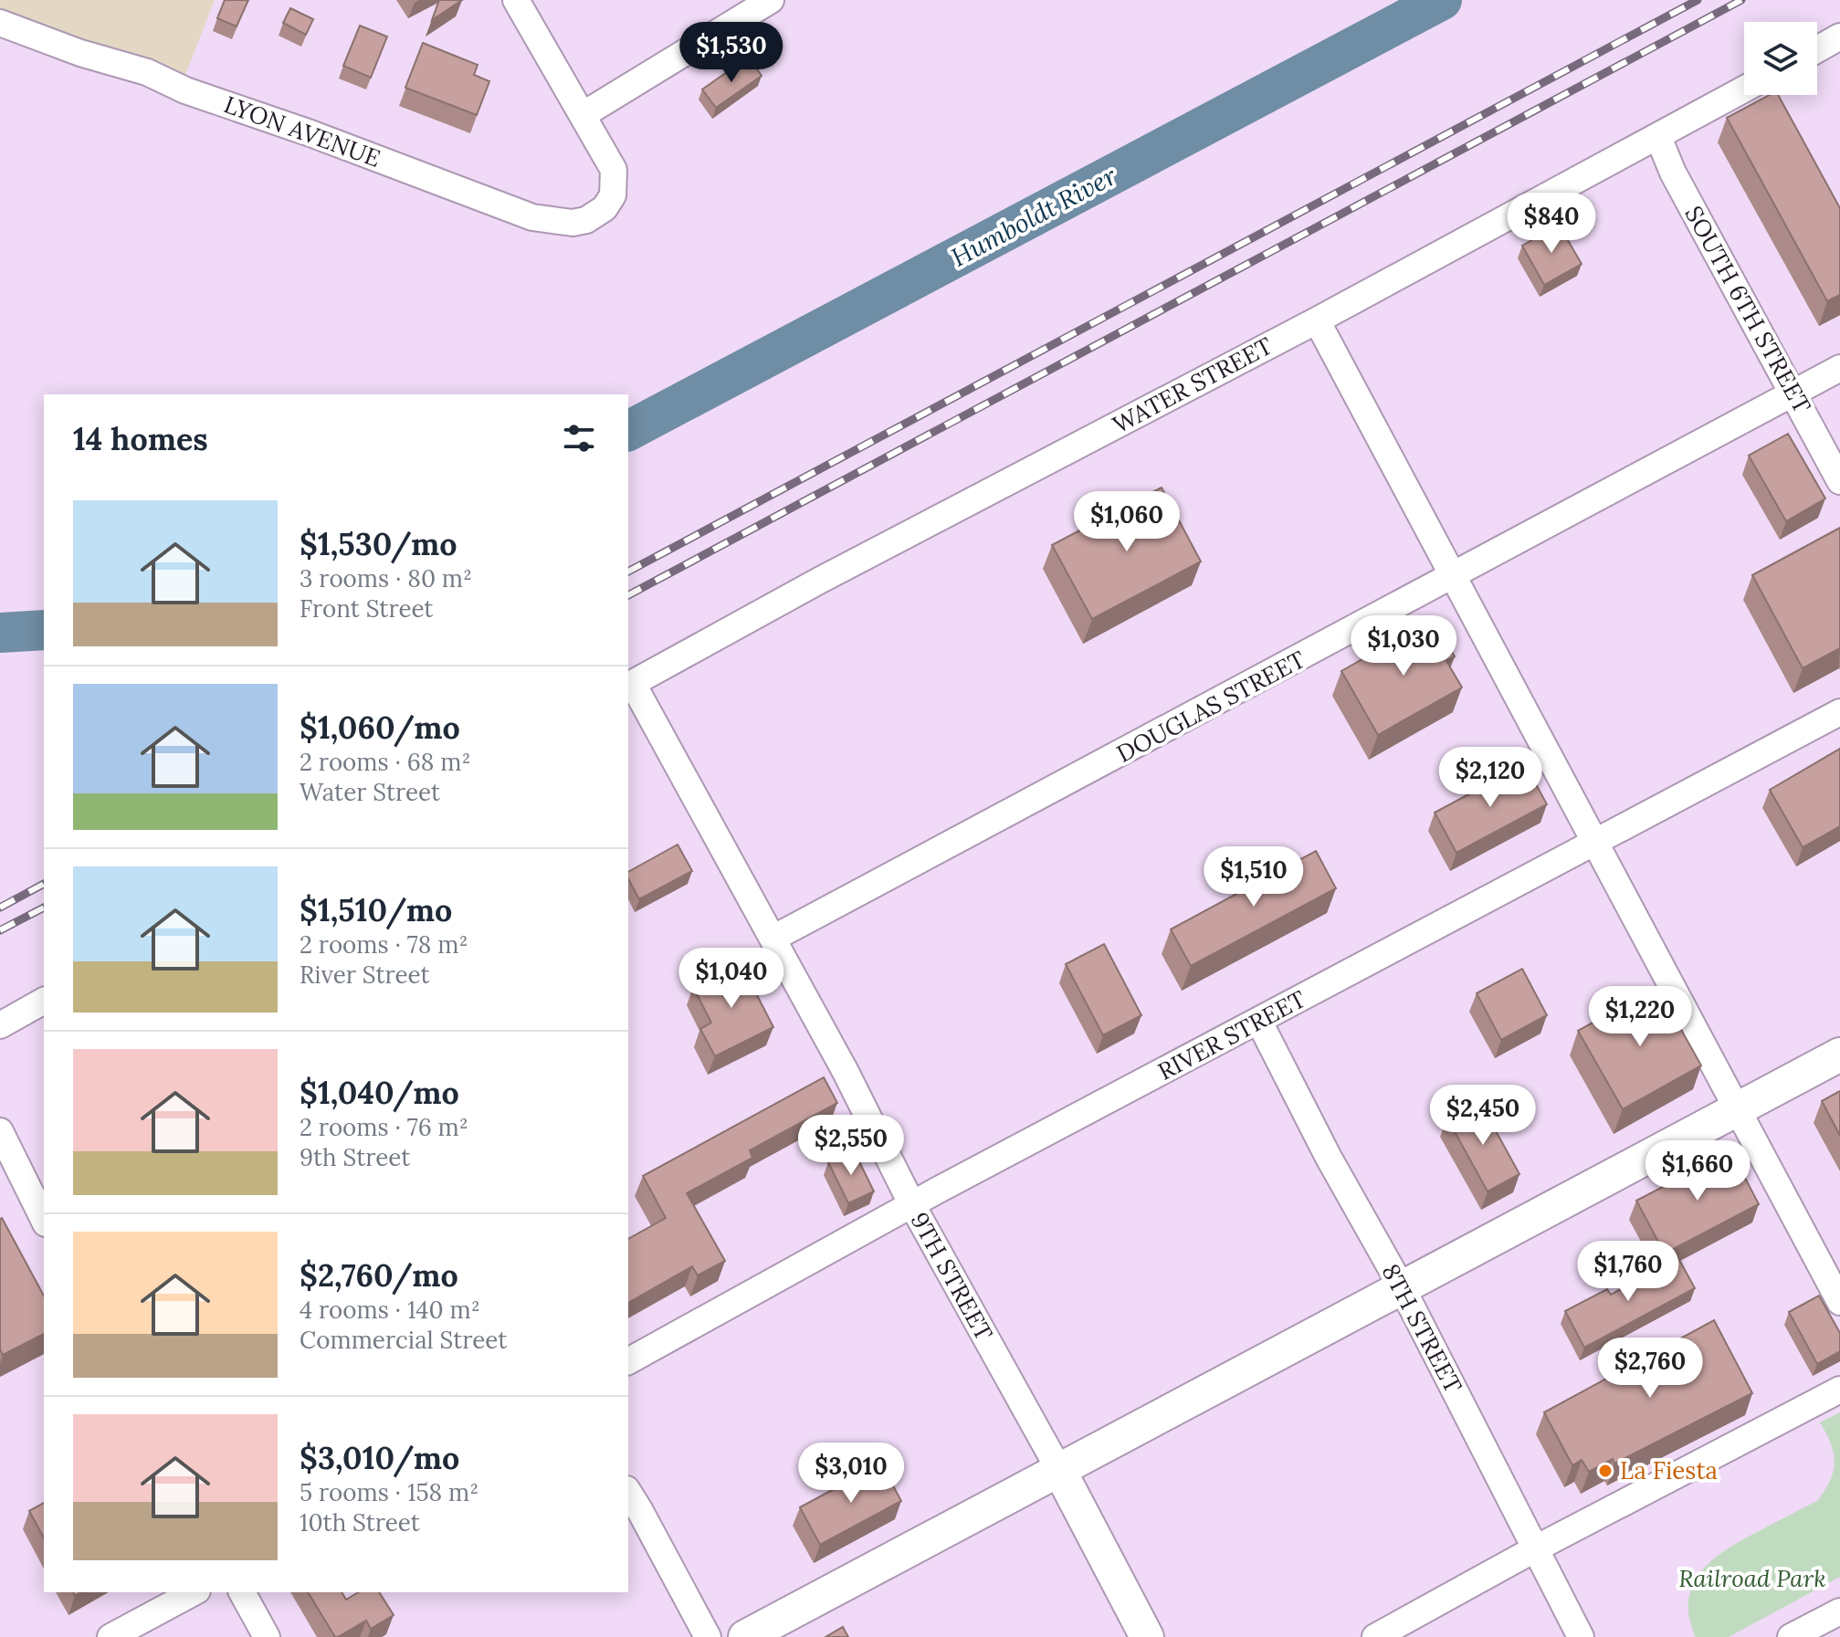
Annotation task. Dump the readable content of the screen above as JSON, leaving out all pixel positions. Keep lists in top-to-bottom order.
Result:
{
  "streets": {
    "street": [
      "LYON AVENUE",
      "SOUTH 6TH STREET",
      "WATER STREET",
      "DOUGLAS STREET",
      "RIVER STREET",
      "9TH STREET",
      "8TH STREET"
    ]
  },
  "crossings": [
    ["SOUTH 6TH STREET", "WATER STREET"],
    ["SOUTH 6TH STREET", "DOUGLAS STREET"],
    ["WATER STREET", "9TH STREET"],
    ["DOUGLAS STREET", "9TH STREET"],
    ["RIVER STREET", "9TH STREET"],
    ["RIVER STREET", "8TH STREET"]
  ],
  "water": ["Humboldt River"],
  "parks": ["Railroad Park"],
  "places": ["La Fiesta"],
  "page": {
    "price": [
      "$1,530",
      "$840",
      "$1,060",
      "$1,030",
      "$2,120",
      "$1,510",
      "$1,040",
      "$1,220",
      "$2,450",
      "$2,550",
      "$1,660",
      "$1,760",
      "$2,760",
      "$3,010"
    ],
    "heading": "14 homes",
    "list": [
      {
        "name": "$1,530/mo",
        "note": "3 rooms · 80 m² · Front Street"
      },
      {
        "name": "$1,060/mo",
        "note": "2 rooms · 68 m² · Water Street"
      },
      {
        "name": "$1,510/mo",
        "note": "2 rooms · 78 m² · River Street"
      },
      {
        "name": "$1,040/mo",
        "note": "2 rooms · 76 m² · 9th Street"
      },
      {
        "name": "$2,760/mo",
        "note": "4 rooms · 140 m² · Commercial Street"
      },
      {
        "name": "$3,010/mo",
        "note": "5 rooms · 158 m² · 10th Street"
      }
    ]
  }
}
